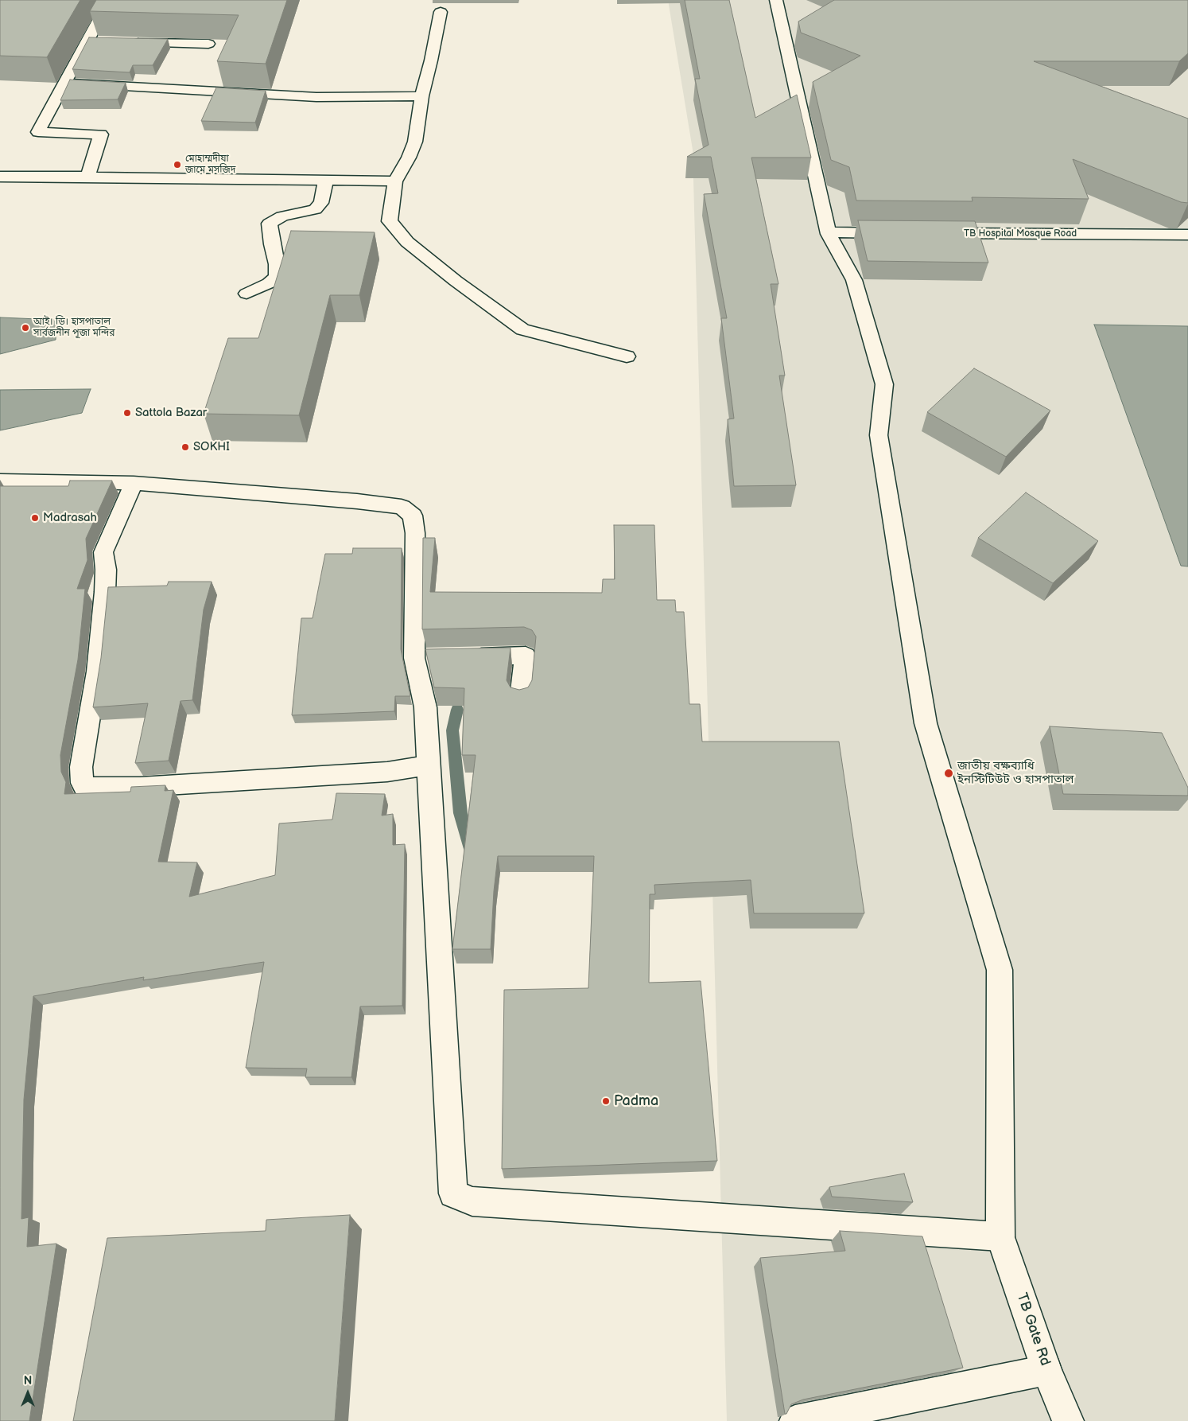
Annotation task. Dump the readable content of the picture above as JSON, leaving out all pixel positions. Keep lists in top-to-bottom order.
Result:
{
  "streets": {
    "street": ["TB Hospital Mosque Road", "TB Gate Rd"]
  },
  "places": [
    "মোহাম্মদীয়া জামে মসজিদ",
    "আই। ডি। হাসপাতাল সার্বজনীন পূজা মন্দির",
    "Sattola Bazar",
    "SOKHI",
    "Madrasah",
    "জাতীয় বক্ষব্যাধি ইনস্টিটিউট ও হাসপাতাল",
    "Padma"
  ],
  "north": "top"
}
